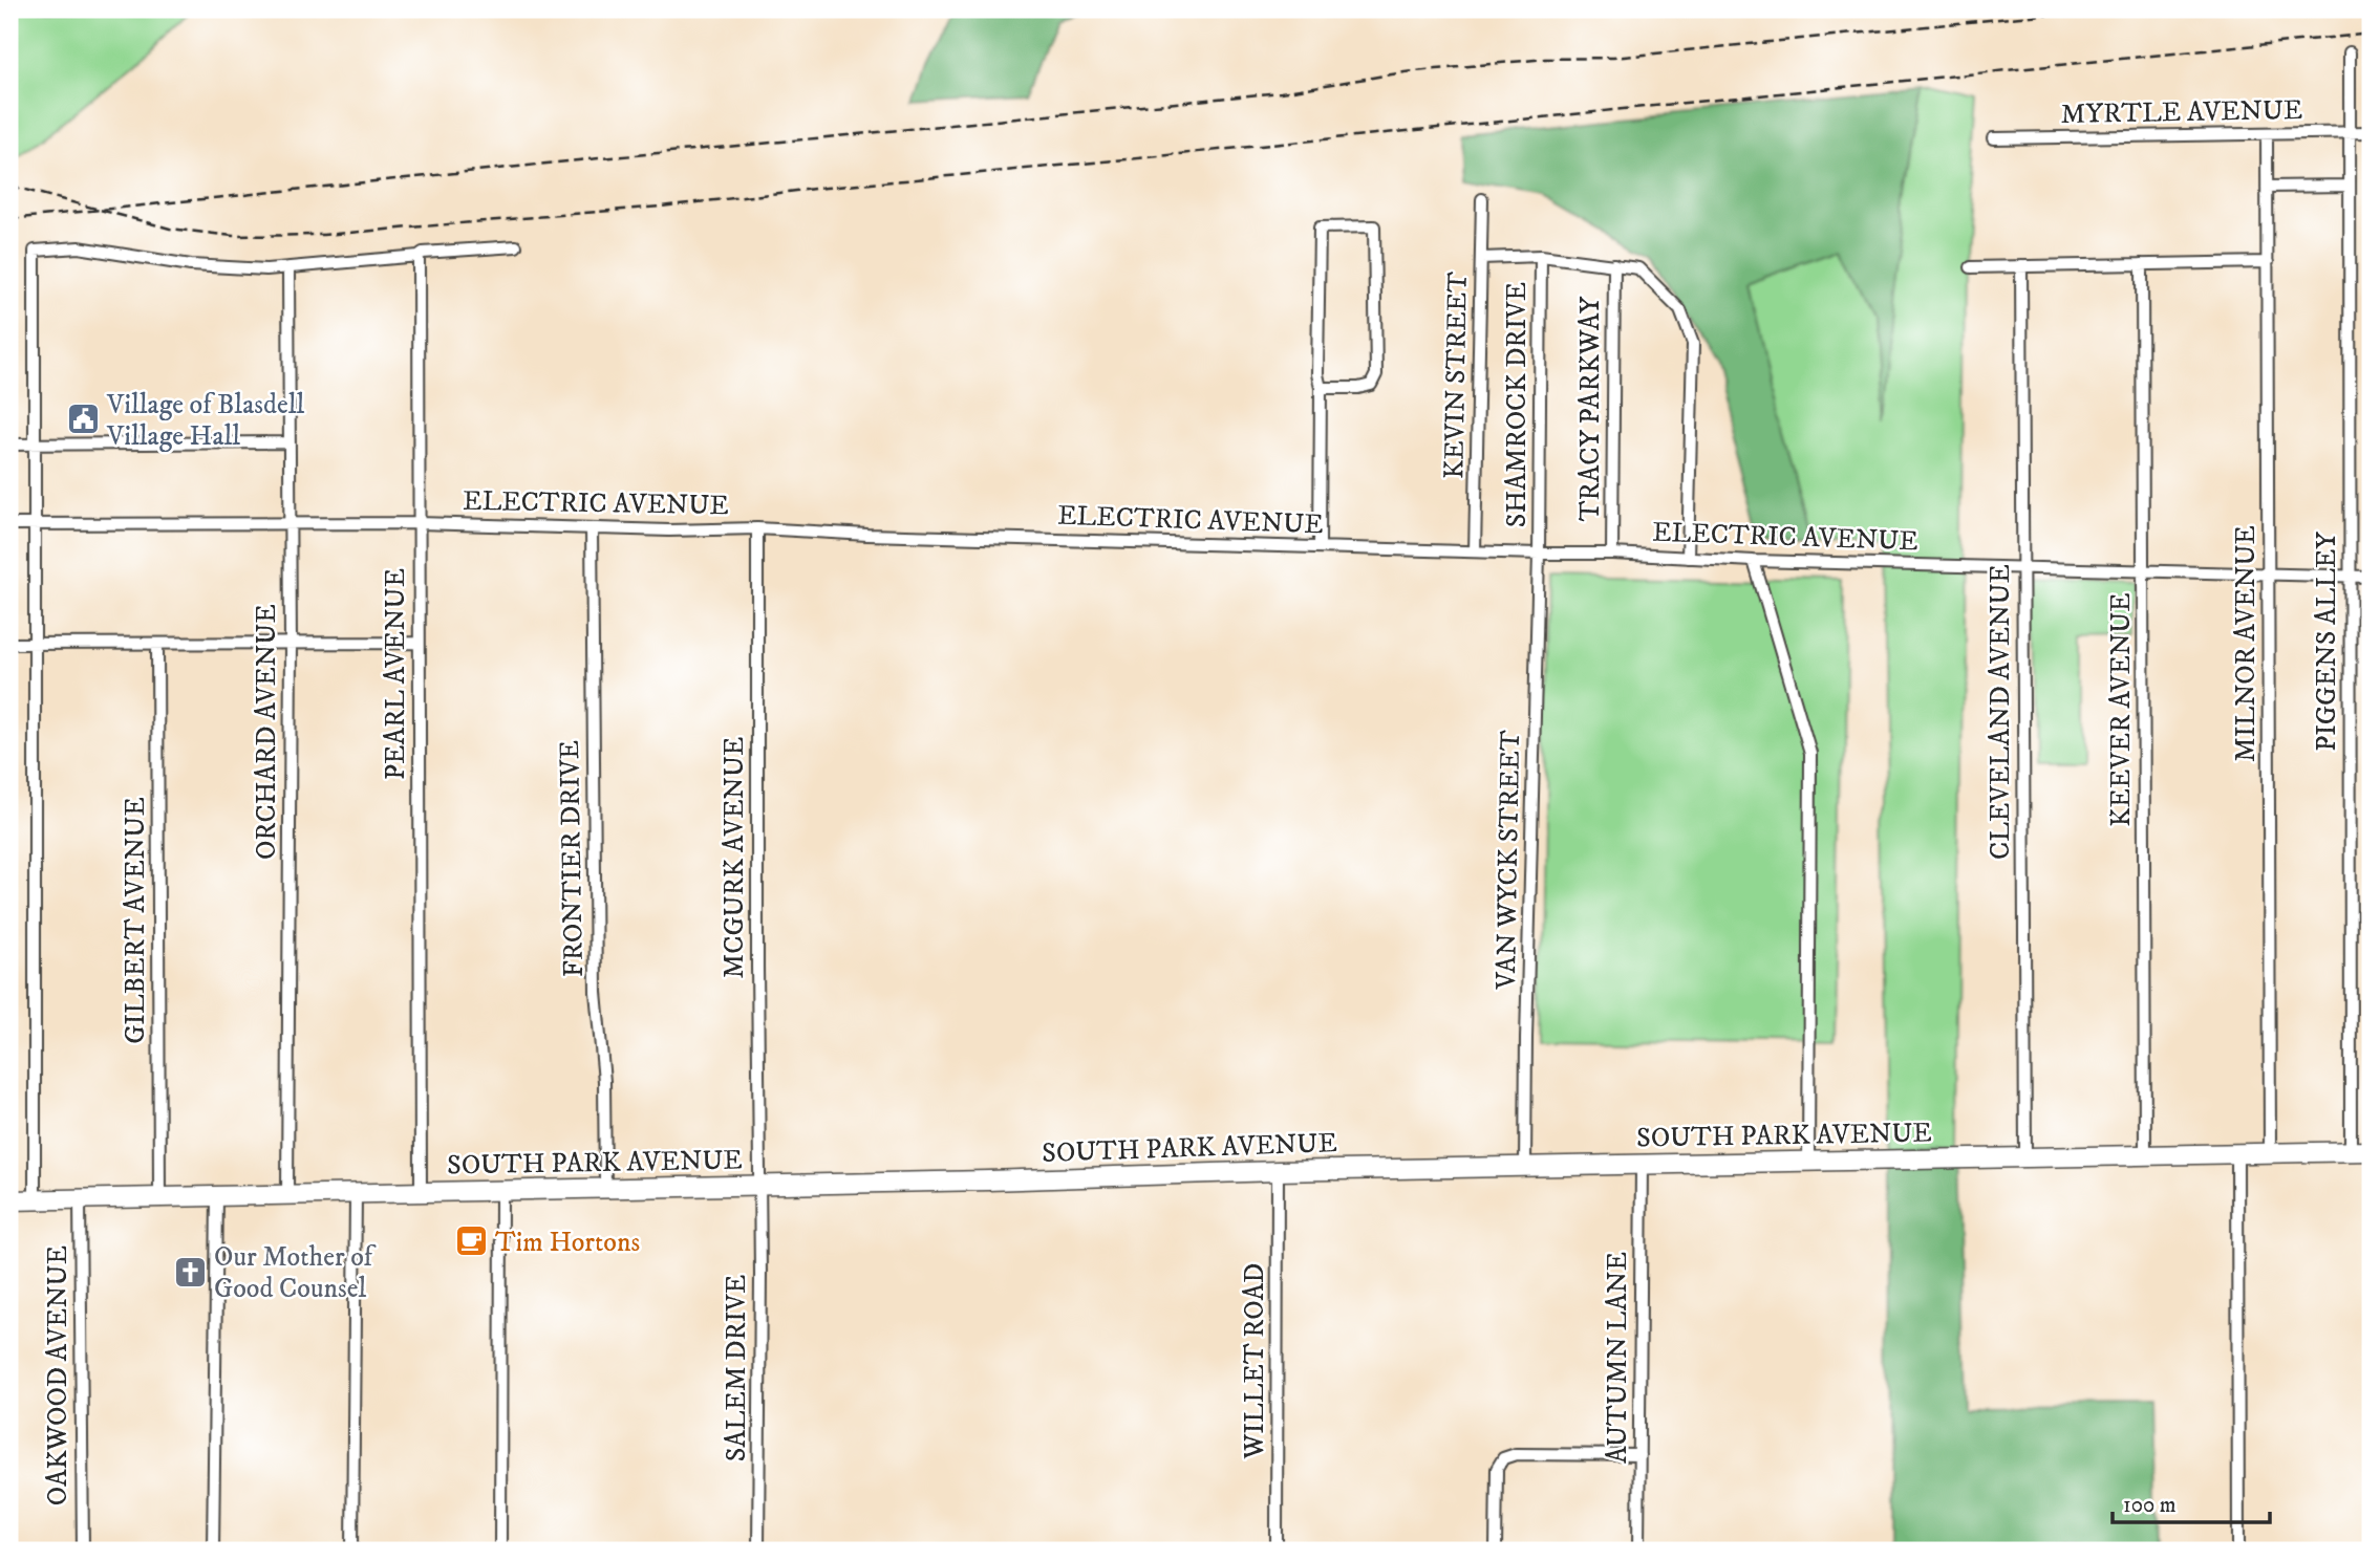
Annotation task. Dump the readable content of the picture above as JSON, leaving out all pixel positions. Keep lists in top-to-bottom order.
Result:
{
  "streets": {
    "main road": ["SOUTH PARK AVENUE"],
    "street": [
      "MYRTLE AVENUE",
      "KEVIN STREET",
      "SHAMROCK DRIVE",
      "TRACY PARKWAY",
      "ELECTRIC AVENUE",
      "PIGGENS ALLEY",
      "MILNOR AVENUE",
      "PEARL AVENUE",
      "KEEVER AVENUE",
      "CLEVELAND AVENUE",
      "ORCHARD AVENUE",
      "MCGURK AVENUE",
      "FRONTIER DRIVE",
      "VAN WYCK STREET",
      "GILBERT AVENUE",
      "AUTUMN LANE",
      "WILLET ROAD",
      "SALEM DRIVE",
      "OAKWOOD AVENUE"
    ]
  },
  "crossings": [
    ["MYRTLE AVENUE", "PIGGENS ALLEY"],
    ["MYRTLE AVENUE", "MILNOR AVENUE"],
    ["KEVIN STREET", "ELECTRIC AVENUE"],
    ["SHAMROCK DRIVE", "ELECTRIC AVENUE"],
    ["SHAMROCK DRIVE", "VAN WYCK STREET"],
    ["TRACY PARKWAY", "ELECTRIC AVENUE"],
    ["ELECTRIC AVENUE", "PIGGENS ALLEY"],
    ["ELECTRIC AVENUE", "MILNOR AVENUE"],
    ["ELECTRIC AVENUE", "PEARL AVENUE"],
    ["ELECTRIC AVENUE", "KEEVER AVENUE"],
    ["ELECTRIC AVENUE", "CLEVELAND AVENUE"],
    ["ELECTRIC AVENUE", "ORCHARD AVENUE"],
    ["ELECTRIC AVENUE", "MCGURK AVENUE"],
    ["ELECTRIC AVENUE", "FRONTIER DRIVE"],
    ["ELECTRIC AVENUE", "VAN WYCK STREET"],
    ["PIGGENS ALLEY", "SOUTH PARK AVENUE"],
    ["MILNOR AVENUE", "SOUTH PARK AVENUE"],
    ["PEARL AVENUE", "SOUTH PARK AVENUE"],
    ["KEEVER AVENUE", "SOUTH PARK AVENUE"],
    ["CLEVELAND AVENUE", "SOUTH PARK AVENUE"],
    ["ORCHARD AVENUE", "SOUTH PARK AVENUE"],
    ["MCGURK AVENUE", "SOUTH PARK AVENUE"],
    ["MCGURK AVENUE", "SALEM DRIVE"],
    ["FRONTIER DRIVE", "SOUTH PARK AVENUE"],
    ["VAN WYCK STREET", "SOUTH PARK AVENUE"],
    ["GILBERT AVENUE", "SOUTH PARK AVENUE"],
    ["SOUTH PARK AVENUE", "AUTUMN LANE"],
    ["SOUTH PARK AVENUE", "WILLET ROAD"],
    ["SOUTH PARK AVENUE", "SALEM DRIVE"],
    ["SOUTH PARK AVENUE", "OAKWOOD AVENUE"]
  ],
  "places": {
    "public building": ["Village of Blasdell Village Hall"],
    "cafe": ["Tim Hortons"],
    "church": ["Our Mother of Good Counsel"]
  },
  "scale_bar": "100 m"
}
